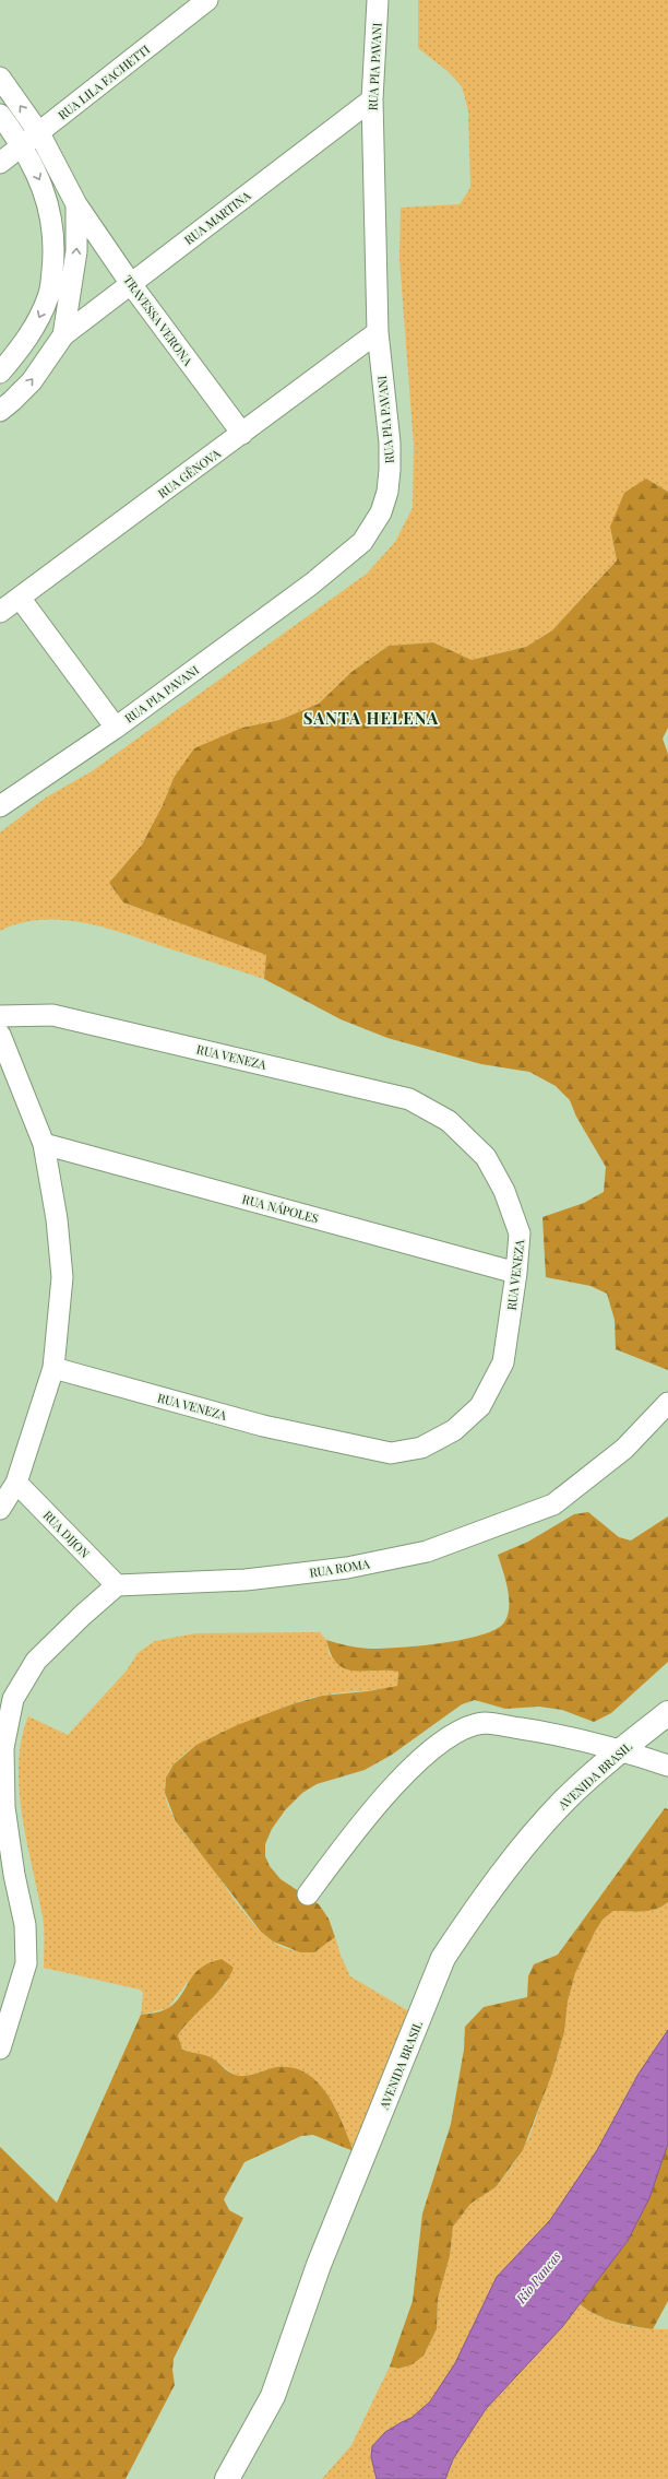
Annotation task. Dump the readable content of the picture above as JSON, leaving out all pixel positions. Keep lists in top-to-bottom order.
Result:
{
  "streets": {
    "main road": ["AVENIDA BRASIL"],
    "street": [
      "RUA PIA PAVANI",
      "RUA LILA FACHETTI",
      "RUA MARTINA",
      "TRAVESSA VERONA",
      "RUA GÊNOVA",
      "RUA VENEZA",
      "RUA NÁPOLES",
      "RUA DIJON",
      "RUA ROMA"
    ]
  },
  "crossings": [
    ["RUA PIA PAVANI", "RUA MARTINA"],
    ["RUA PIA PAVANI", "RUA GÊNOVA"],
    ["RUA LILA FACHETTI", "TRAVESSA VERONA"],
    ["RUA MARTINA", "TRAVESSA VERONA"],
    ["TRAVESSA VERONA", "RUA GÊNOVA"],
    ["RUA VENEZA", "RUA NÁPOLES"],
    ["RUA DIJON", "RUA ROMA"]
  ],
  "districts": ["SANTA HELENA"],
  "water": ["Rio Pancas"]
}
